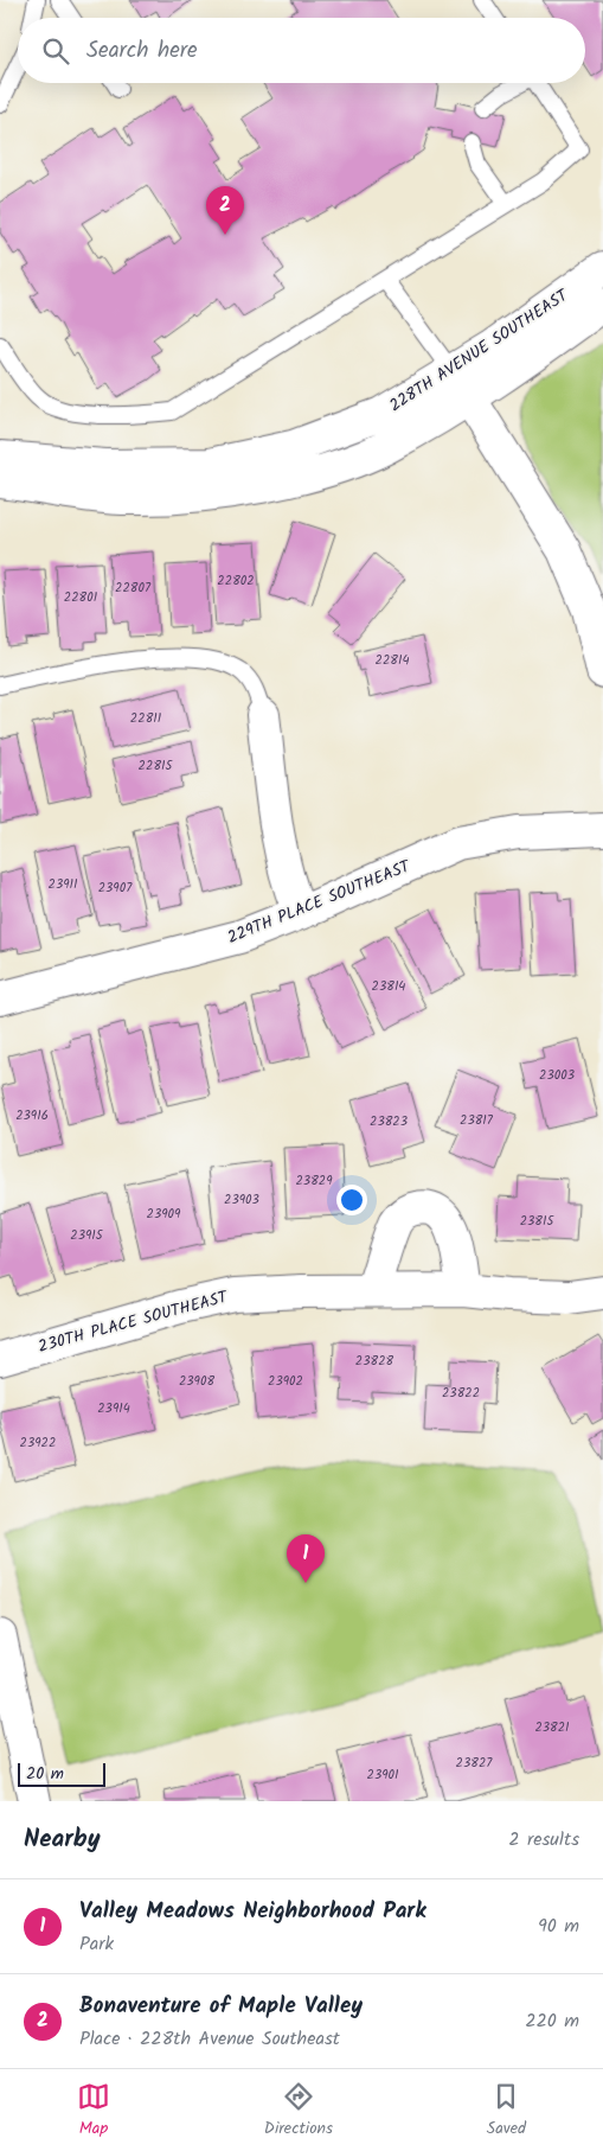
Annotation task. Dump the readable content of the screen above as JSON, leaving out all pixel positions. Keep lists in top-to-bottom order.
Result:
{
  "streets": {
    "street": ["228TH AVENUE SOUTHEAST", "229TH PLACE SOUTHEAST", "230TH PLACE SOUTHEAST"]
  },
  "house_numbers": [
    "22802",
    "22807",
    "22801",
    "22814",
    "22811",
    "22815",
    "23911",
    "23907",
    "23814",
    "23003",
    "23916",
    "23817",
    "23823",
    "23829",
    "23903",
    "23909",
    "23815",
    "23915",
    "23828",
    "23908",
    "23902",
    "23822",
    "23914",
    "23922",
    "23821",
    "23827",
    "23901"
  ],
  "scale_bar": "20 m",
  "page": {
    "search": "Search here",
    "pins": ["2", "1"],
    "scale": "20 m",
    "heading": ["Nearby", "2 results"],
    "list": [
      {
        "mark": "1",
        "name": "Valley Meadows Neighborhood Park",
        "note": "Park",
        "value": "90 m"
      },
      {
        "mark": "2",
        "name": "Bonaventure of Maple Valley",
        "note": "Place · 228th Avenue Southeast",
        "value": "220 m"
      }
    ],
    "nav": ["Map", "Directions", "Saved"]
  }
}
